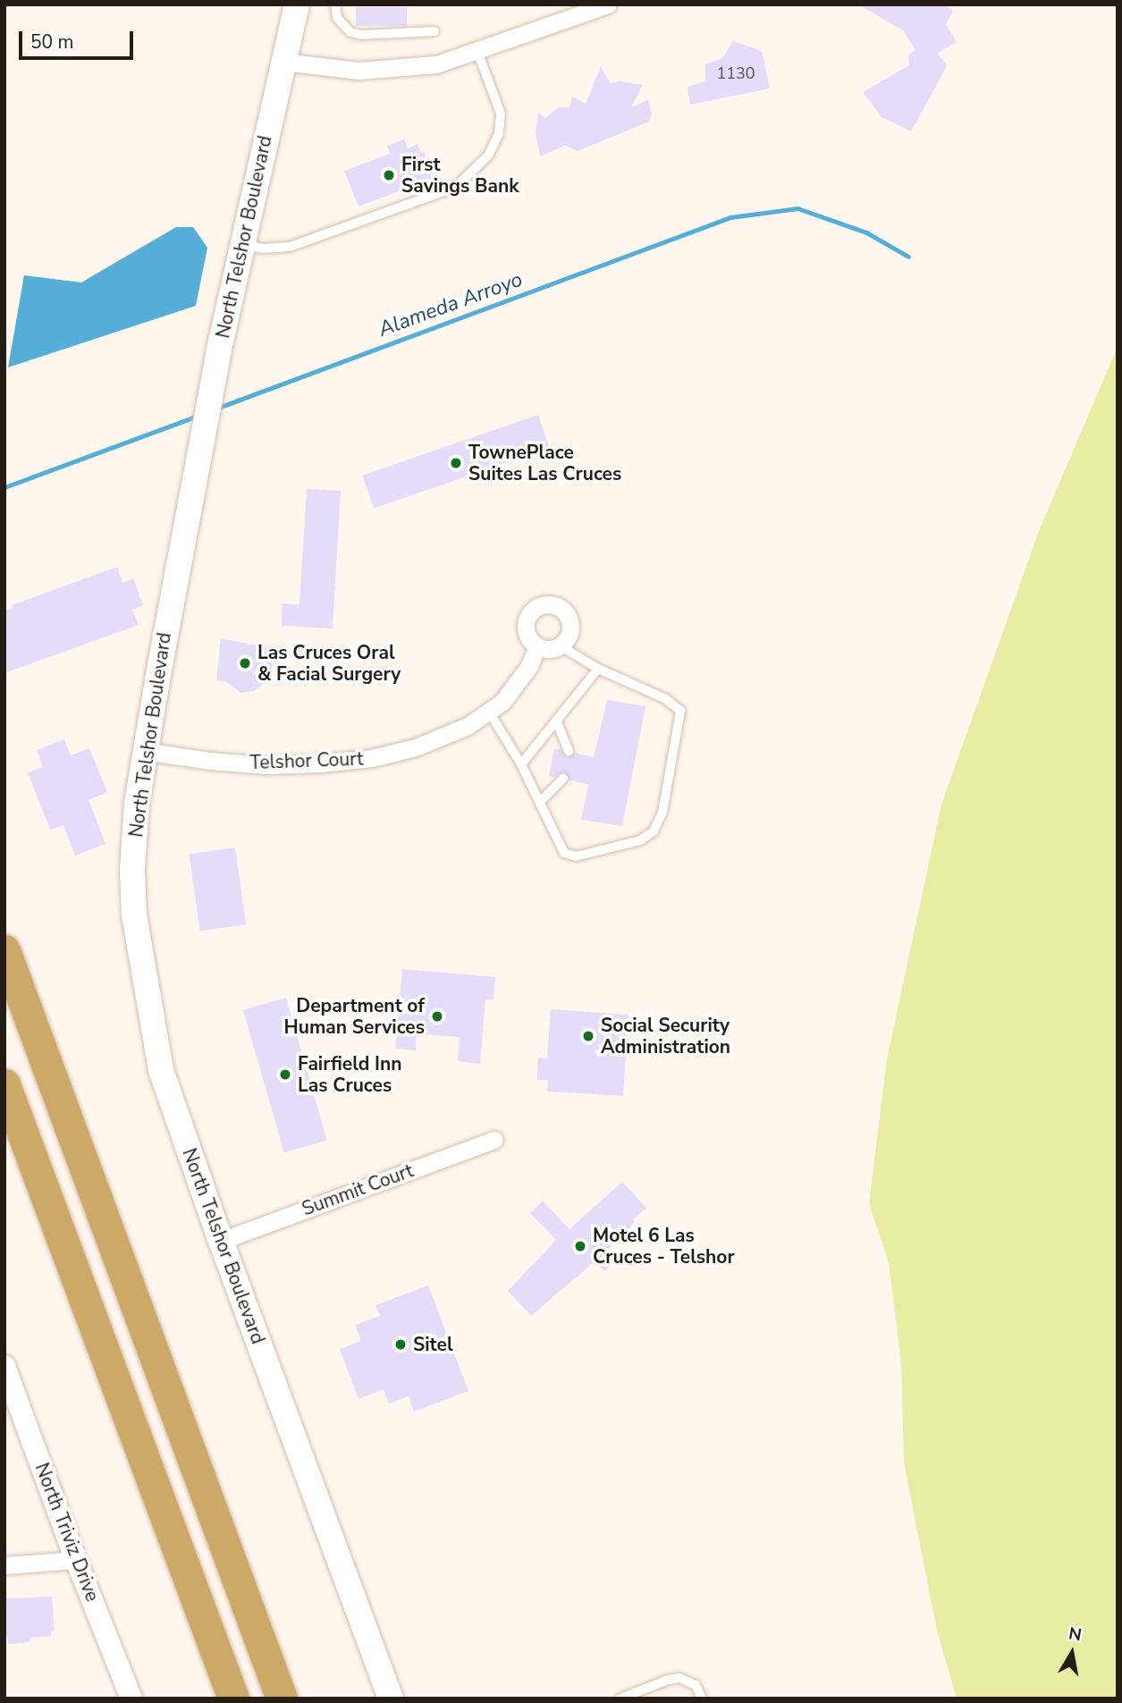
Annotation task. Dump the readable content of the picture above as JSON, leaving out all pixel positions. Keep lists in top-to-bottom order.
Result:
{
  "streets": {
    "main road": ["North Telshor Boulevard"],
    "street": ["Telshor Court", "Summit Court", "North Triviz Drive"]
  },
  "crossings": [
    ["North Telshor Boulevard", "Telshor Court"],
    ["North Telshor Boulevard", "Summit Court"]
  ],
  "water": ["Alameda Arroyo"],
  "places": [
    "First Savings Bank",
    "TownePlace Suites Las Cruces",
    "Las Cruces Oral & Facial Surgery",
    "Department of Human Services",
    "Social Security Administration",
    "Fairfield Inn Las Cruces",
    "Motel 6 Las Cruces - Telshor",
    "Sitel"
  ],
  "house_numbers": ["1130"],
  "scale_bar": "50 m",
  "north": "top"
}
